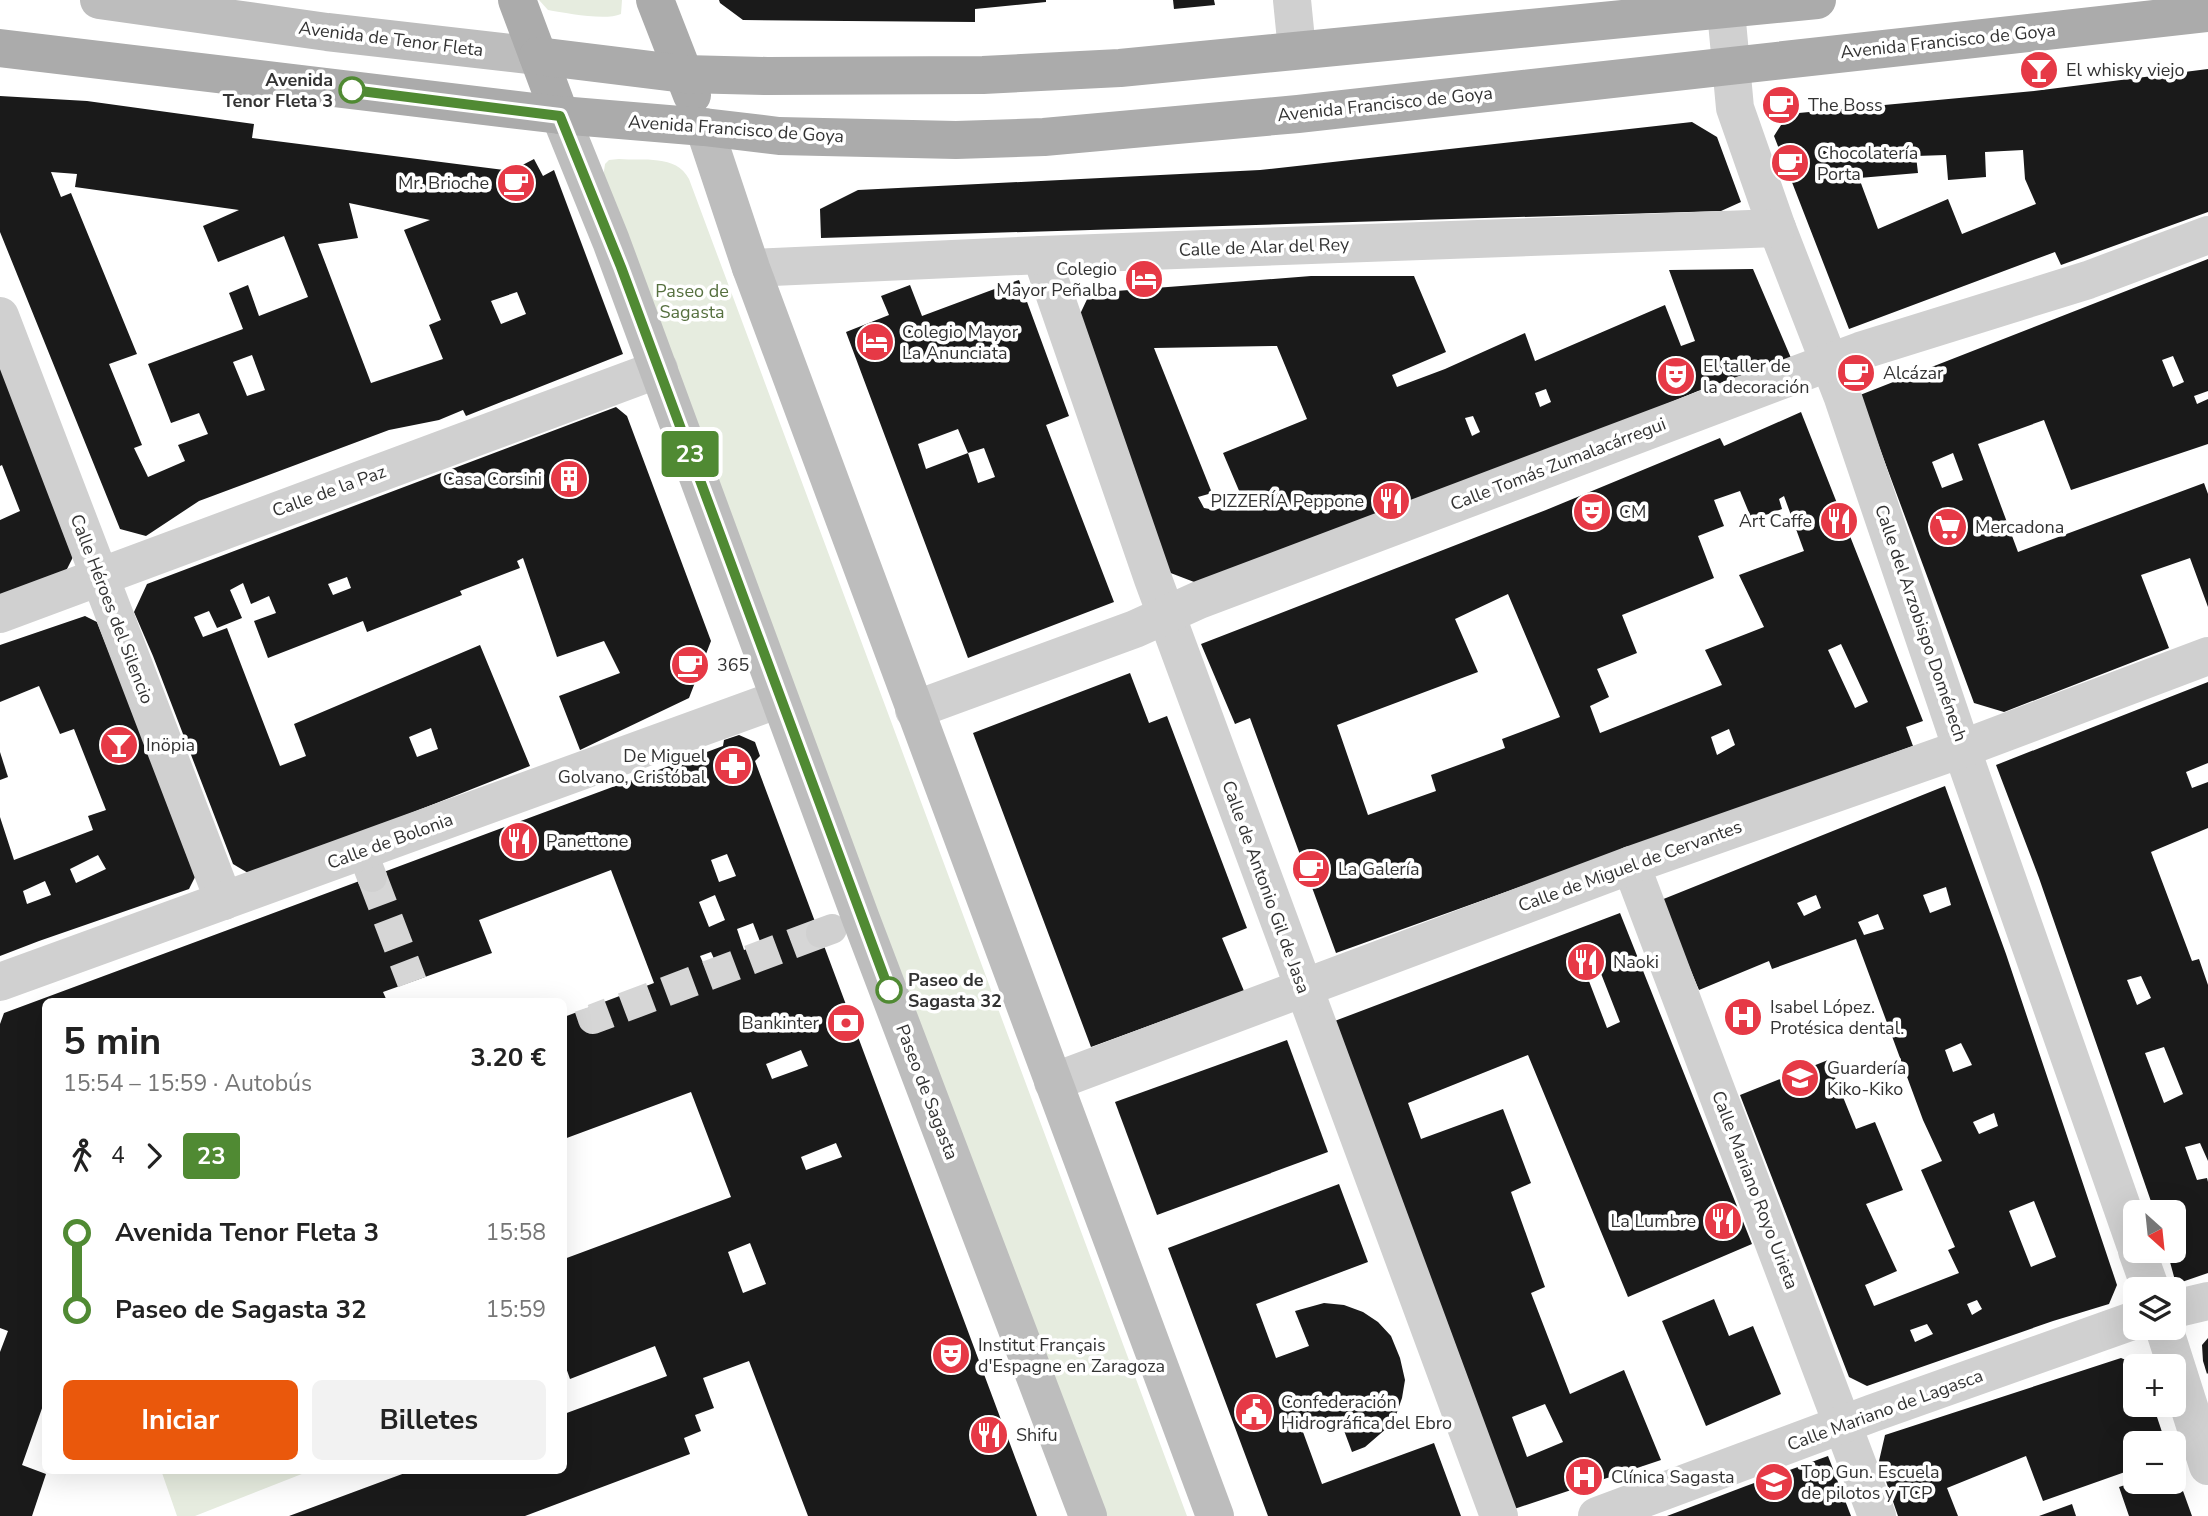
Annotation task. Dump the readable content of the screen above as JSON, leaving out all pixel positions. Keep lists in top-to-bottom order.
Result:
{
  "streets": {
    "main road": ["Avenida de Tenor Fleta", "Avenida Francisco de Goya", "Paseo de Sagasta"],
    "street": [
      "Calle de Alar del Rey",
      "Calle Tomás Zumalacárregui",
      "Calle de la Paz",
      "Calle Héroes del Silencio",
      "Calle del Arzobispo Doménech",
      "Calle de Bolonia",
      "Calle de Miguel de Cervantes",
      "Calle de Antonio Gil de Jasa",
      "Calle Mariano Royo Urieta",
      "Calle Mariano de Lagasca"
    ]
  },
  "crossings": [
    ["Avenida de Tenor Fleta", "Paseo de Sagasta"],
    ["Avenida Francisco de Goya", "Calle del Arzobispo Doménech"],
    ["Avenida Francisco de Goya", "Paseo de Sagasta"],
    ["Calle de Alar del Rey", "Calle del Arzobispo Doménech"],
    ["Calle de Alar del Rey", "Calle de Antonio Gil de Jasa"],
    ["Calle Tomás Zumalacárregui", "Calle del Arzobispo Doménech"],
    ["Calle Tomás Zumalacárregui", "Calle de Antonio Gil de Jasa"],
    ["Calle de la Paz", "Calle Héroes del Silencio"],
    ["Calle de la Paz", "Paseo de Sagasta"],
    ["Calle Héroes del Silencio", "Calle de Bolonia"],
    ["Calle del Arzobispo Doménech", "Calle de Miguel de Cervantes"],
    ["Calle de Bolonia", "Paseo de Sagasta"],
    ["Calle de Miguel de Cervantes", "Calle de Antonio Gil de Jasa"],
    ["Calle de Miguel de Cervantes", "Calle Mariano Royo Urieta"],
    ["Calle Mariano Royo Urieta", "Calle Mariano de Lagasca"]
  ],
  "parks": ["Paseo de Sagasta"],
  "places": {
    "bar": ["El whisky viejo", "Inöpia"],
    "other": ["Avenida Tenor Fleta 3", "Paseo de Sagasta 32"],
    "cafe": [
      "The Boss",
      "Chocolatería Porta",
      "Mr. Brioche",
      "Alcázar",
      "365",
      "La Galería"
    ],
    "hotel": ["Colegio Mayor Peñalba", "Colegio Mayor La Anunciata"],
    "theatre": ["El taller de la decoración", "CM", "Institut Français d'Espagne en Zaragoza"],
    "building": ["Casa Corsini"],
    "restaurant": [
      "PIZZERÍA Peppone",
      "Art Caffe",
      "Panettone",
      "Naoki",
      "La Lumbre",
      "Shifu"
    ],
    "supermarket": ["Mercadona"],
    "pharmacy": ["De Miguel Golvano, Cristóbal"],
    "hospital": ["Isabel López. Protésica dental.", "Clínica Sagasta"],
    "bank": ["Bankinter"],
    "school or university": ["Guardería Kiko-Kiko", "Top Gun. Escuela de pilotos y TCP"],
    "public building": ["Confederación Hidrográfica del Ebro"]
  },
  "lines": ["bus line 23"],
  "north": "bottom right",
  "page": {
    "on_map": "23",
    "heading": ["5 min", "15:54 – 15:59 · Autobús", "3.20 €"],
    "legs": ["4", "23"],
    "list": [
      {
        "name": "Avenida Tenor Fleta 3",
        "value": "15:58"
      },
      {
        "name": "Paseo de Sagasta 32",
        "value": "15:59"
      }
    ],
    "map_buttons": ["+", "−"],
    "buttons": ["Iniciar", "Billetes"]
  }
}
